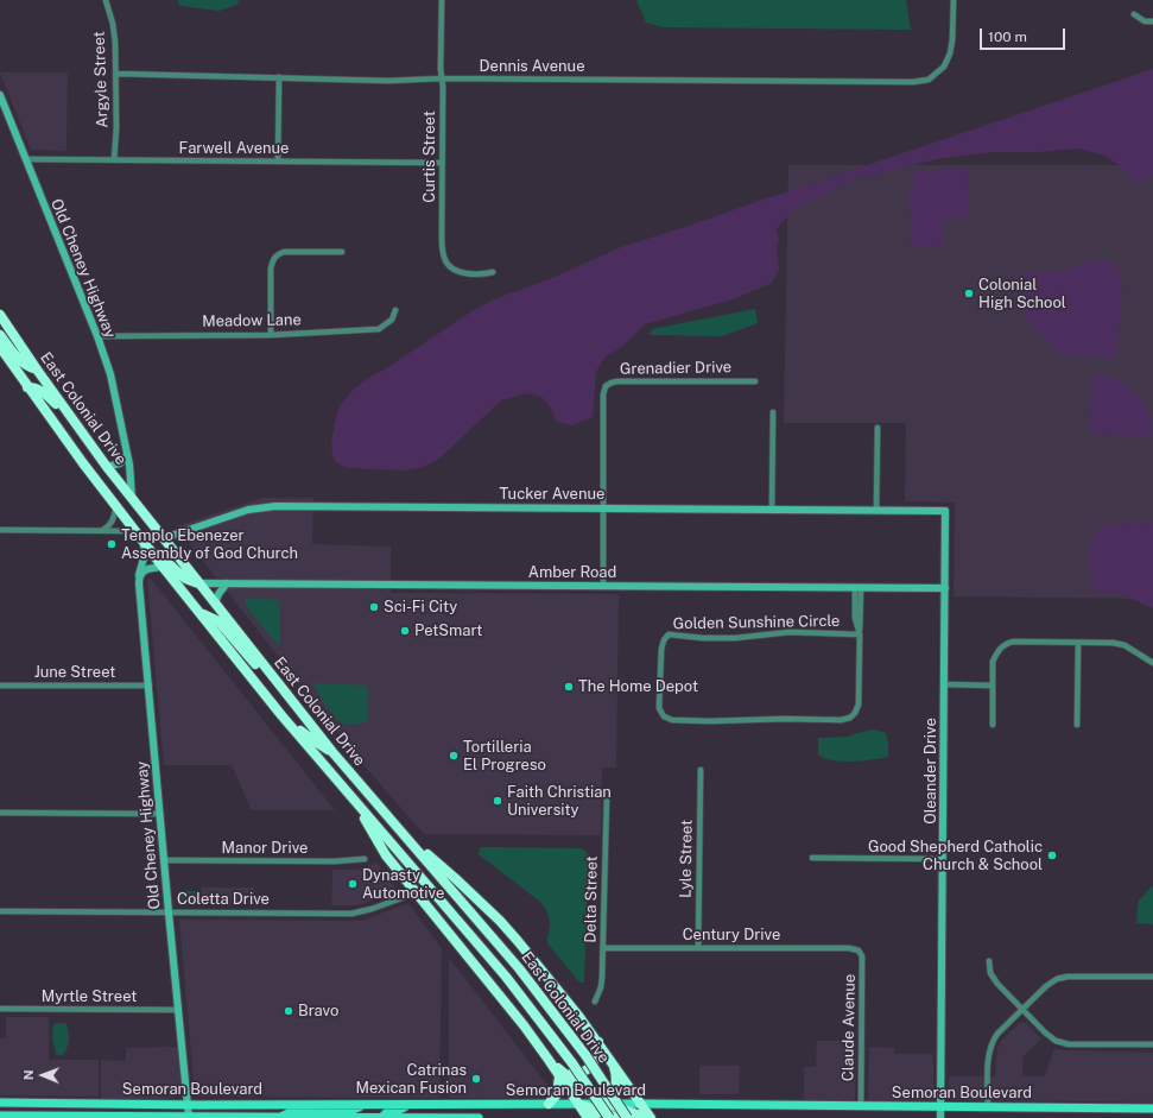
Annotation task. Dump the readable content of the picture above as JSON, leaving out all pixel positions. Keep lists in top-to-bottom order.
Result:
{
  "streets": {
    "highway": ["East Colonial Drive"],
    "main road": ["Semoran Boulevard"],
    "street": [
      "Dennis Avenue",
      "Argyle Street",
      "Farwell Avenue",
      "Curtis Street",
      "Old Cheney Highway",
      "Meadow Lane",
      "Grenadier Drive",
      "Tucker Avenue",
      "Amber Road",
      "Golden Sunshine Circle",
      "June Street",
      "Oleander Drive",
      "Manor Drive",
      "Lyle Street",
      "Coletta Drive",
      "Delta Street",
      "Century Drive",
      "Myrtle Street",
      "Claude Avenue"
    ]
  },
  "crossings": [
    ["Dennis Avenue", "Argyle Street"],
    ["Dennis Avenue", "Curtis Street"],
    ["Argyle Street", "Farwell Avenue"],
    ["Farwell Avenue", "Curtis Street"],
    ["Farwell Avenue", "Old Cheney Highway"],
    ["Old Cheney Highway", "Meadow Lane"],
    ["Old Cheney Highway", "East Colonial Drive"],
    ["Old Cheney Highway", "June Street"],
    ["Old Cheney Highway", "Manor Drive"],
    ["Old Cheney Highway", "Coletta Drive"],
    ["Old Cheney Highway", "Myrtle Street"],
    ["Old Cheney Highway", "Semoran Boulevard"],
    ["Grenadier Drive", "Tucker Avenue"],
    ["East Colonial Drive", "Tucker Avenue"],
    ["East Colonial Drive", "Amber Road"],
    ["Tucker Avenue", "Oleander Drive"],
    ["Amber Road", "Golden Sunshine Circle"],
    ["Amber Road", "Oleander Drive"],
    ["Oleander Drive", "Semoran Boulevard"],
    ["Lyle Street", "Century Drive"],
    ["Delta Street", "Century Drive"],
    ["Century Drive", "Claude Avenue"],
    ["Claude Avenue", "Semoran Boulevard"]
  ],
  "places": [
    "Colonial High School",
    "Templo Ebenezer Assembly of God Church",
    "Sci-Fi City",
    "PetSmart",
    "The Home Depot",
    "Tortilleria El Progreso",
    "Faith Christian University",
    "Good Shepherd Catholic Church & School",
    "Dynasty Automotive",
    "Bravo",
    "Catrinas Mexican Fusion"
  ],
  "scale_bar": "100 m",
  "north": "left"
}
